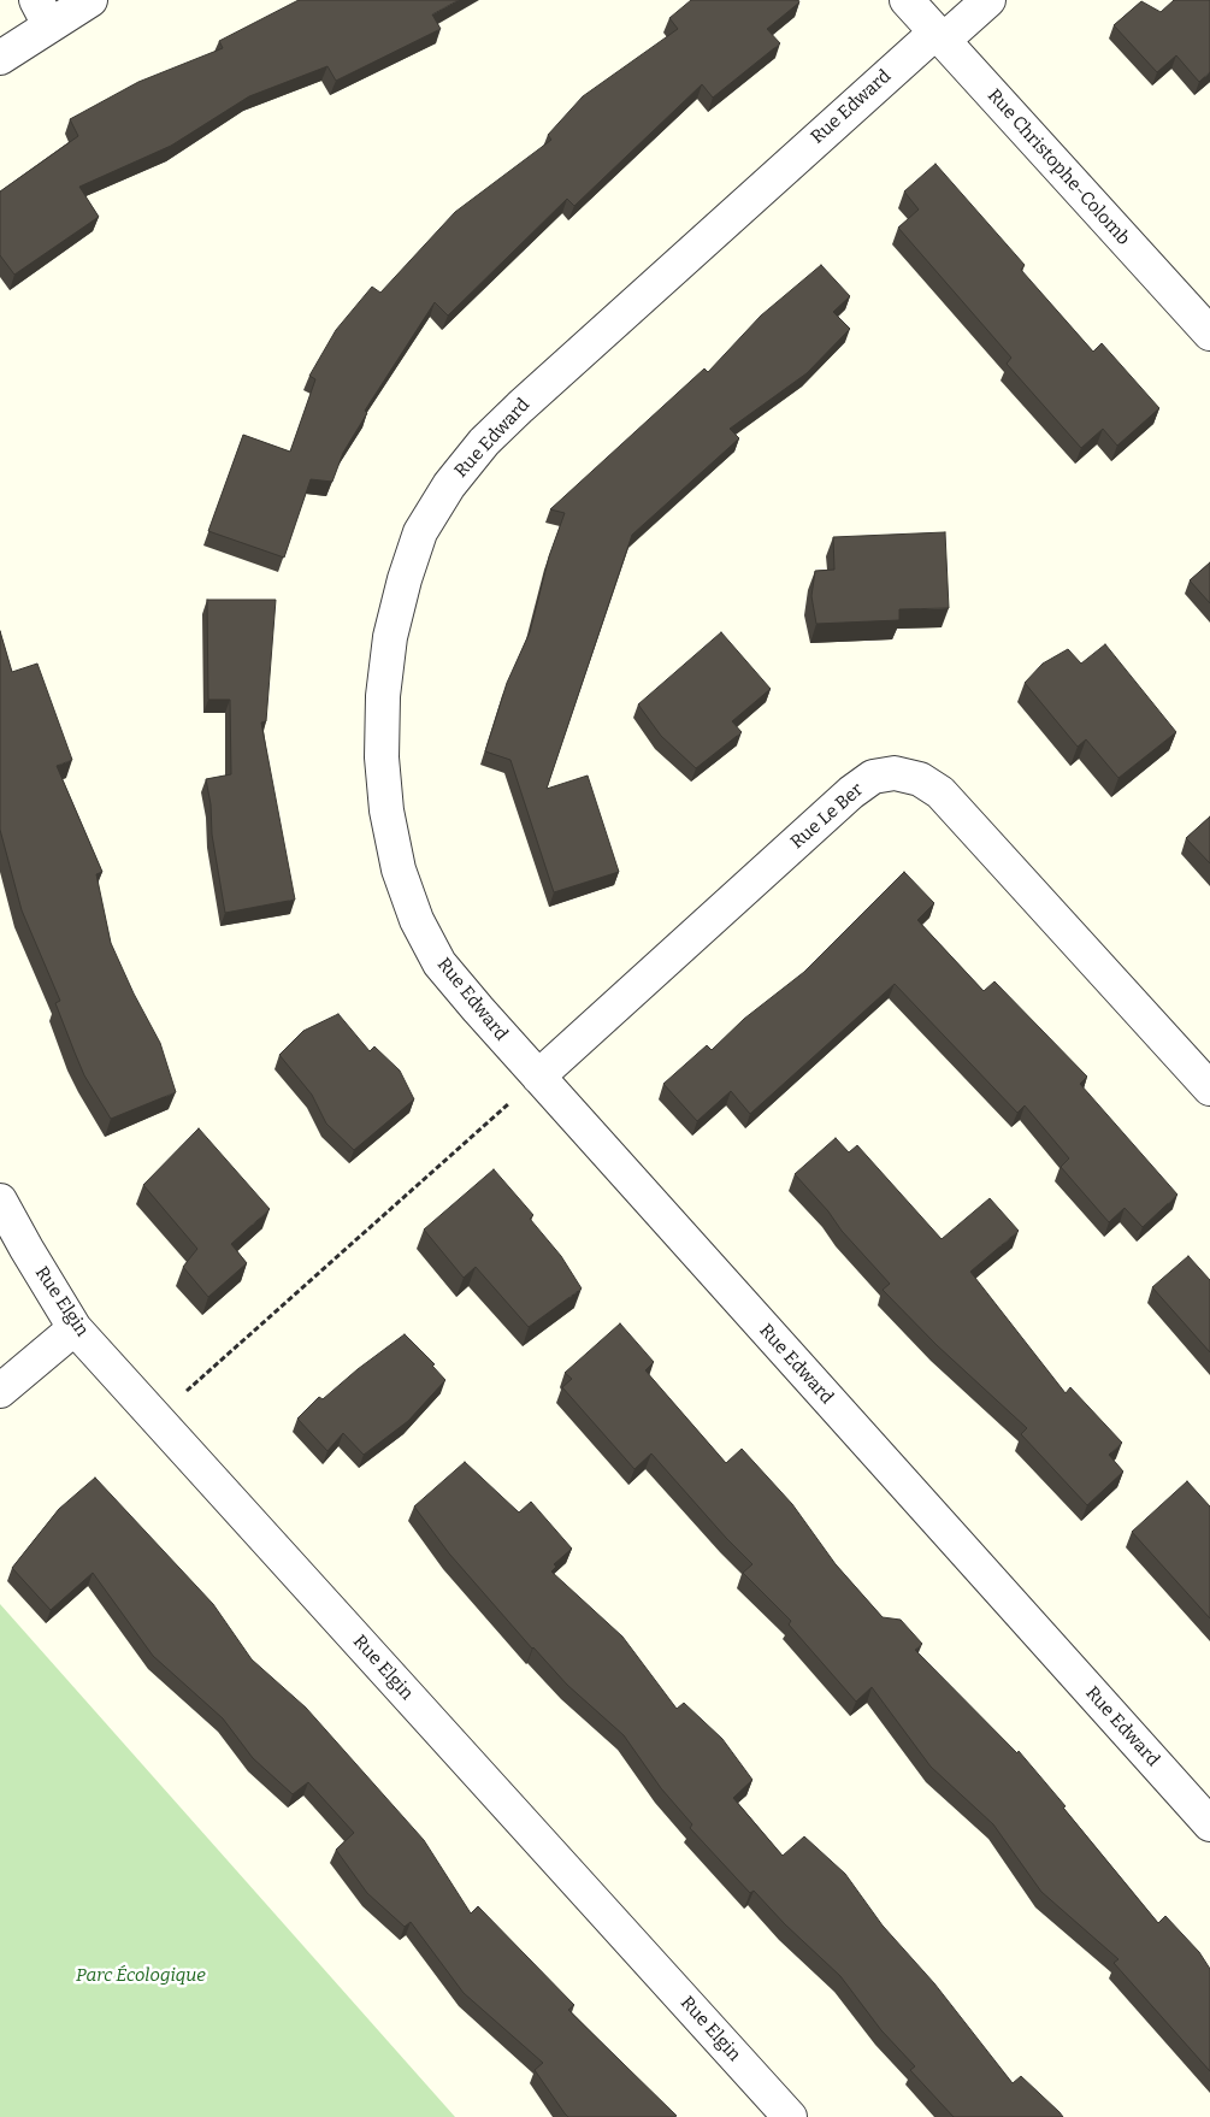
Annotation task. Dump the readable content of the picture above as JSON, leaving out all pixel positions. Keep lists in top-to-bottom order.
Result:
{
  "streets": {
    "street": [
      "Rue Edward",
      "Rue Christophe-Colomb",
      "Rue Le Ber",
      "Rue Elgin"
    ]
  },
  "crossings": [
    ["Rue Edward", "Rue Christophe-Colomb"],
    ["Rue Edward", "Rue Le Ber"]
  ],
  "parks": ["Parc Écologique"]
}
